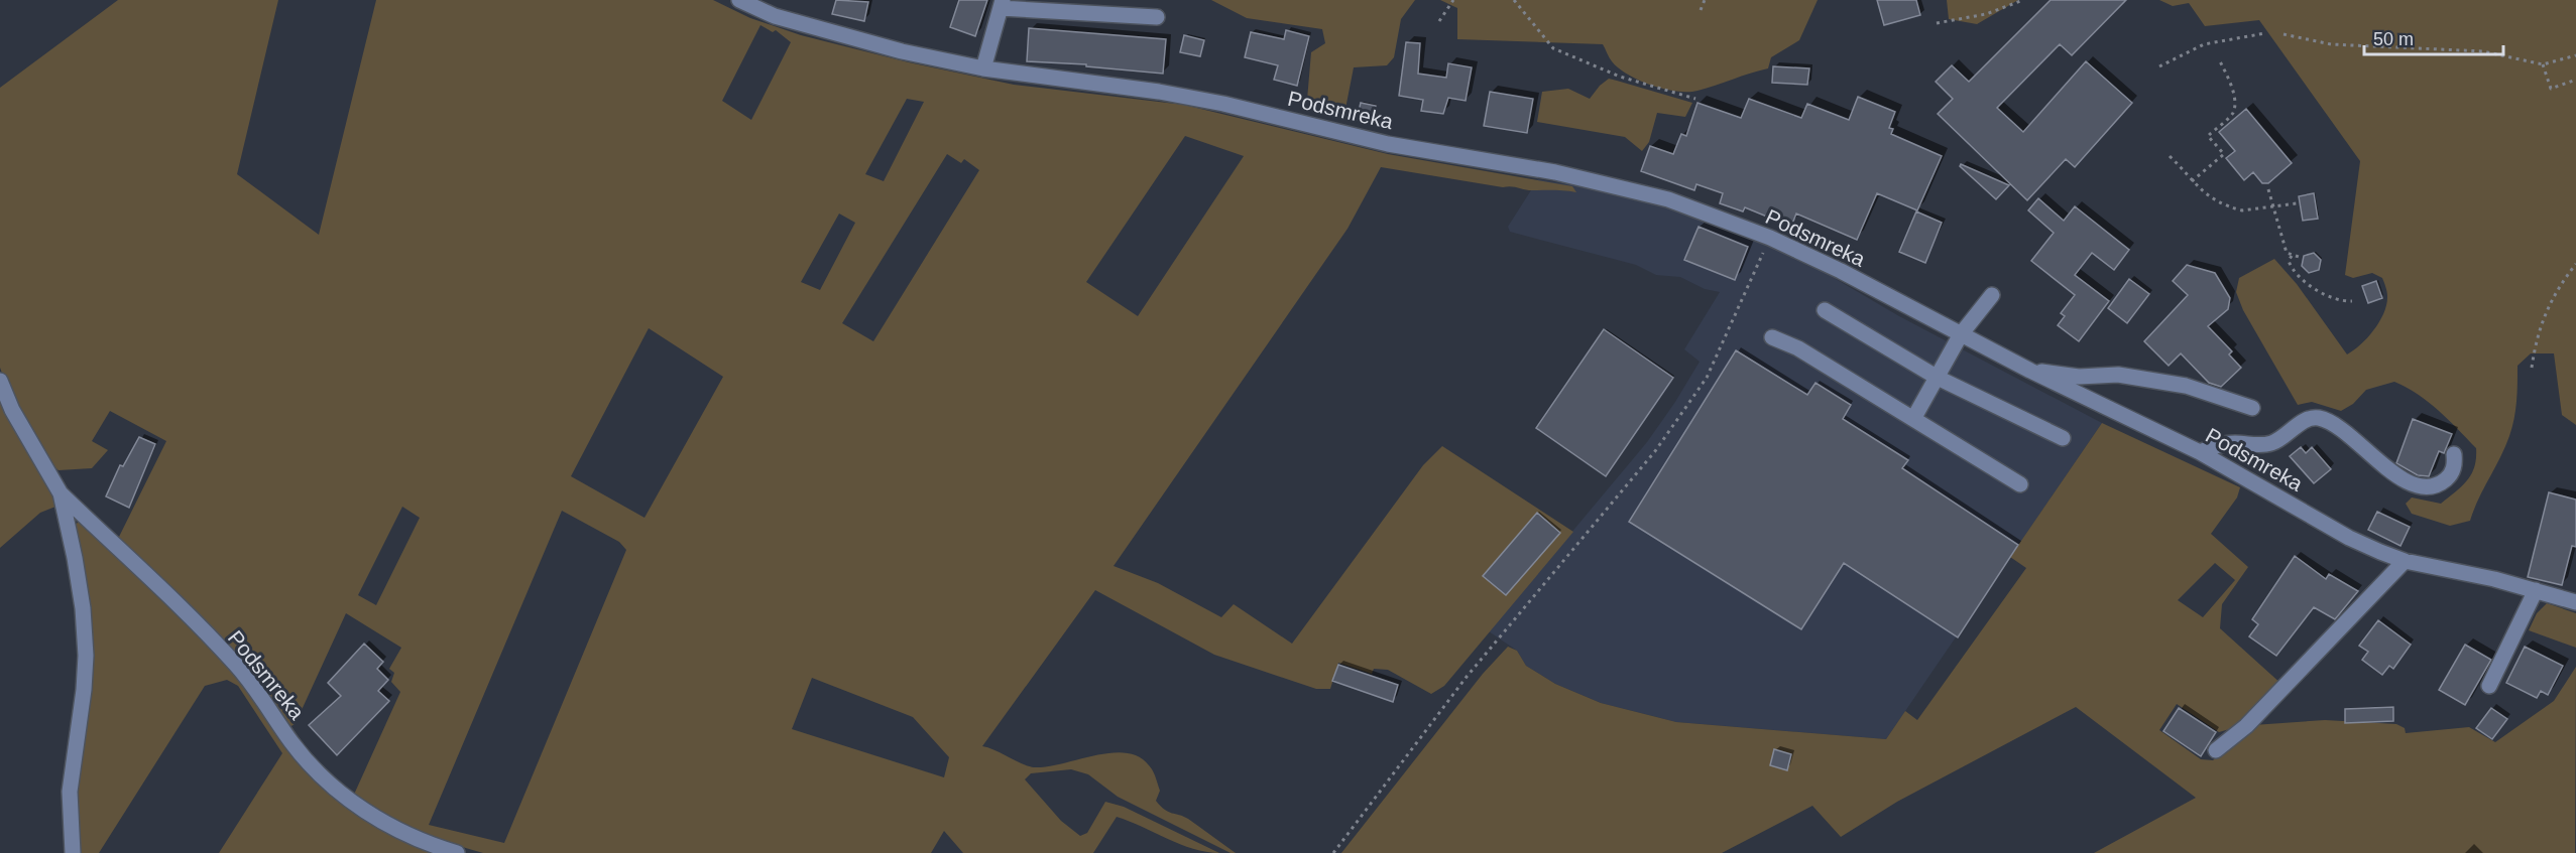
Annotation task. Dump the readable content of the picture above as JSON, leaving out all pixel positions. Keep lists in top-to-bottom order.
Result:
{
  "streets": {
    "street": ["Podsmreka"]
  },
  "scale_bar": "50 m"
}
